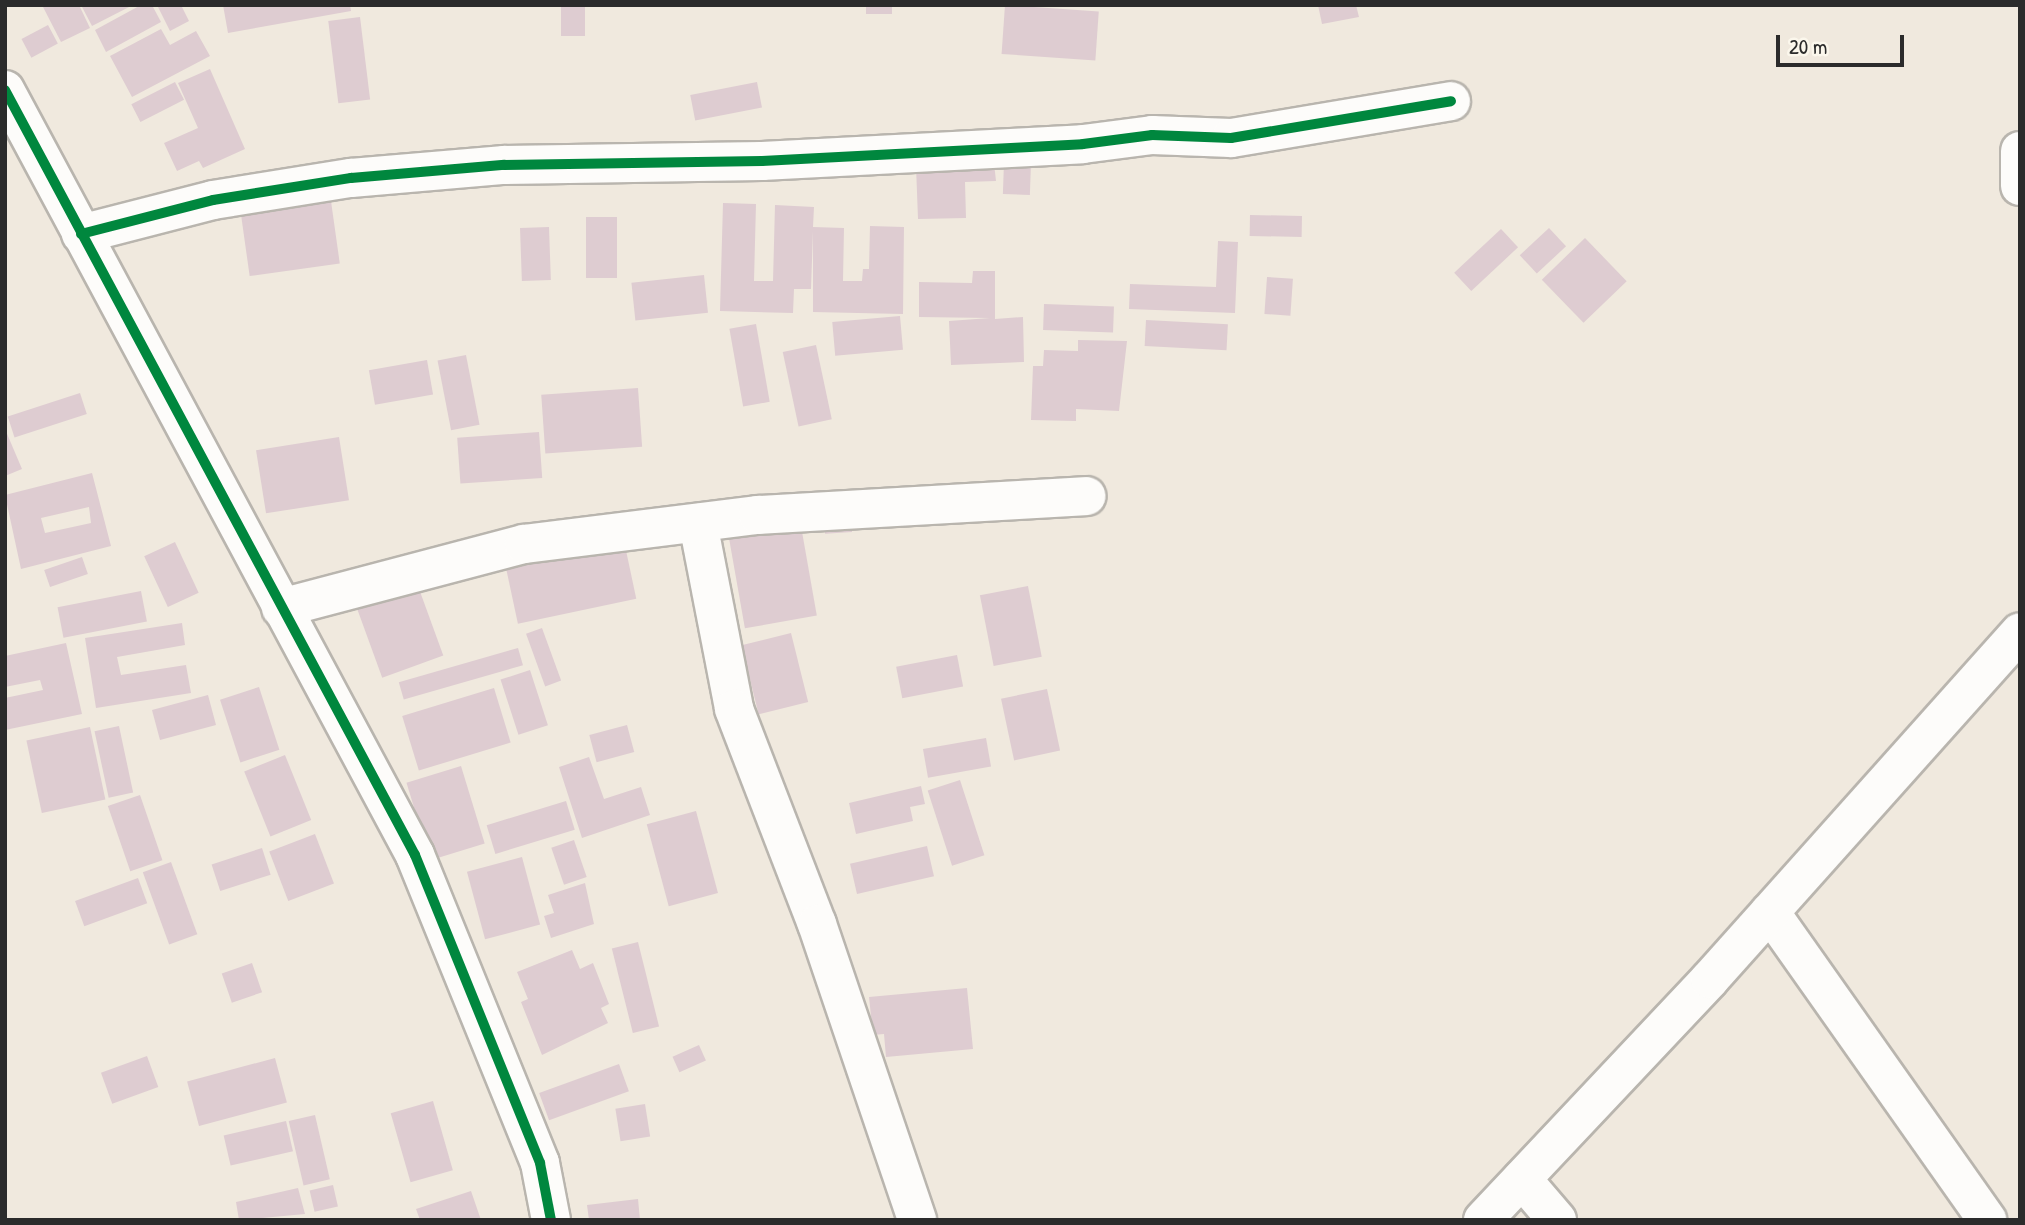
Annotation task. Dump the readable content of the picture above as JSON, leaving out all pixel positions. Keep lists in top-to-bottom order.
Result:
{
  "scale_bar": "20 m"
}
